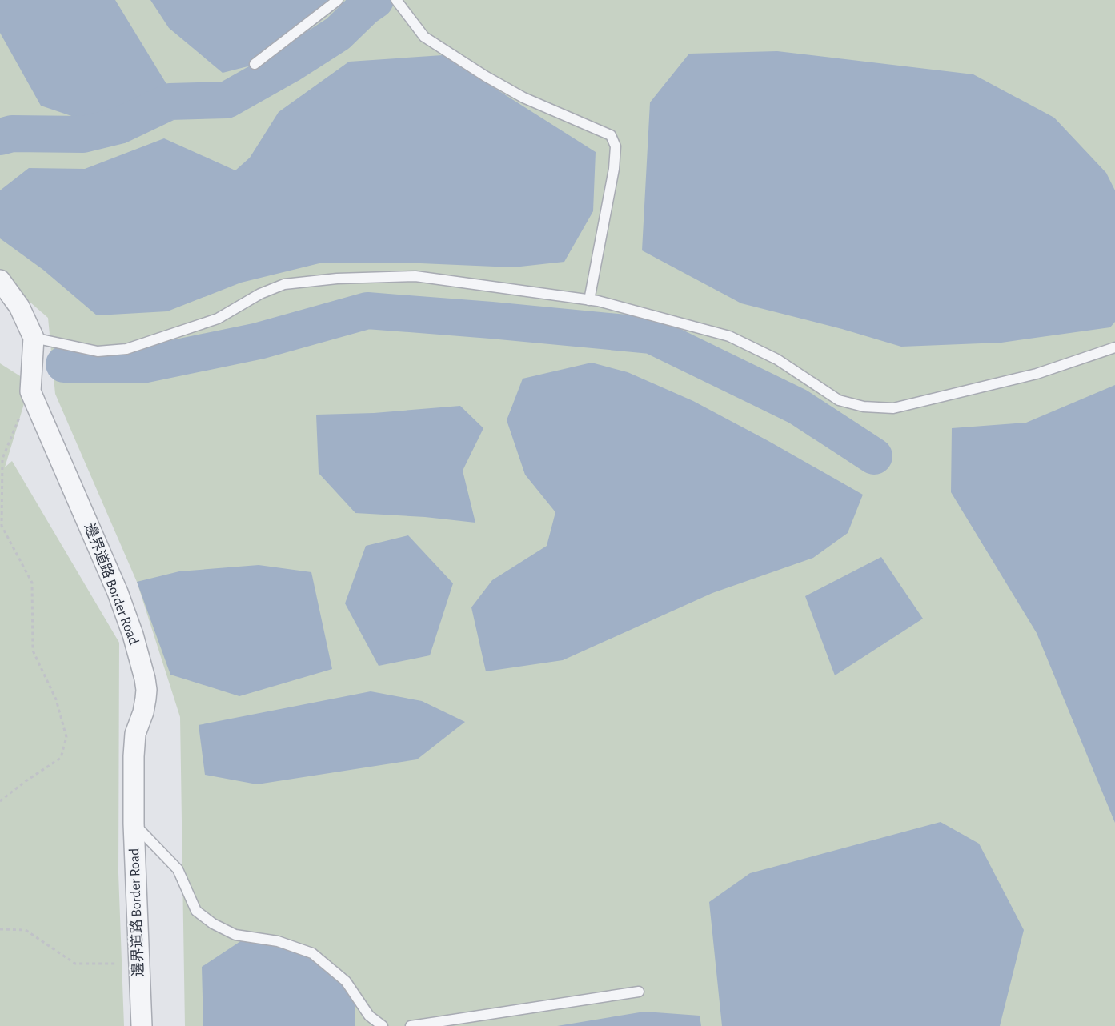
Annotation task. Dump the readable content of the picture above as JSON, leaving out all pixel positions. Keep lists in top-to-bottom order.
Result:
{
  "streets": {
    "street": ["邊界道路 Border Road"]
  }
}
